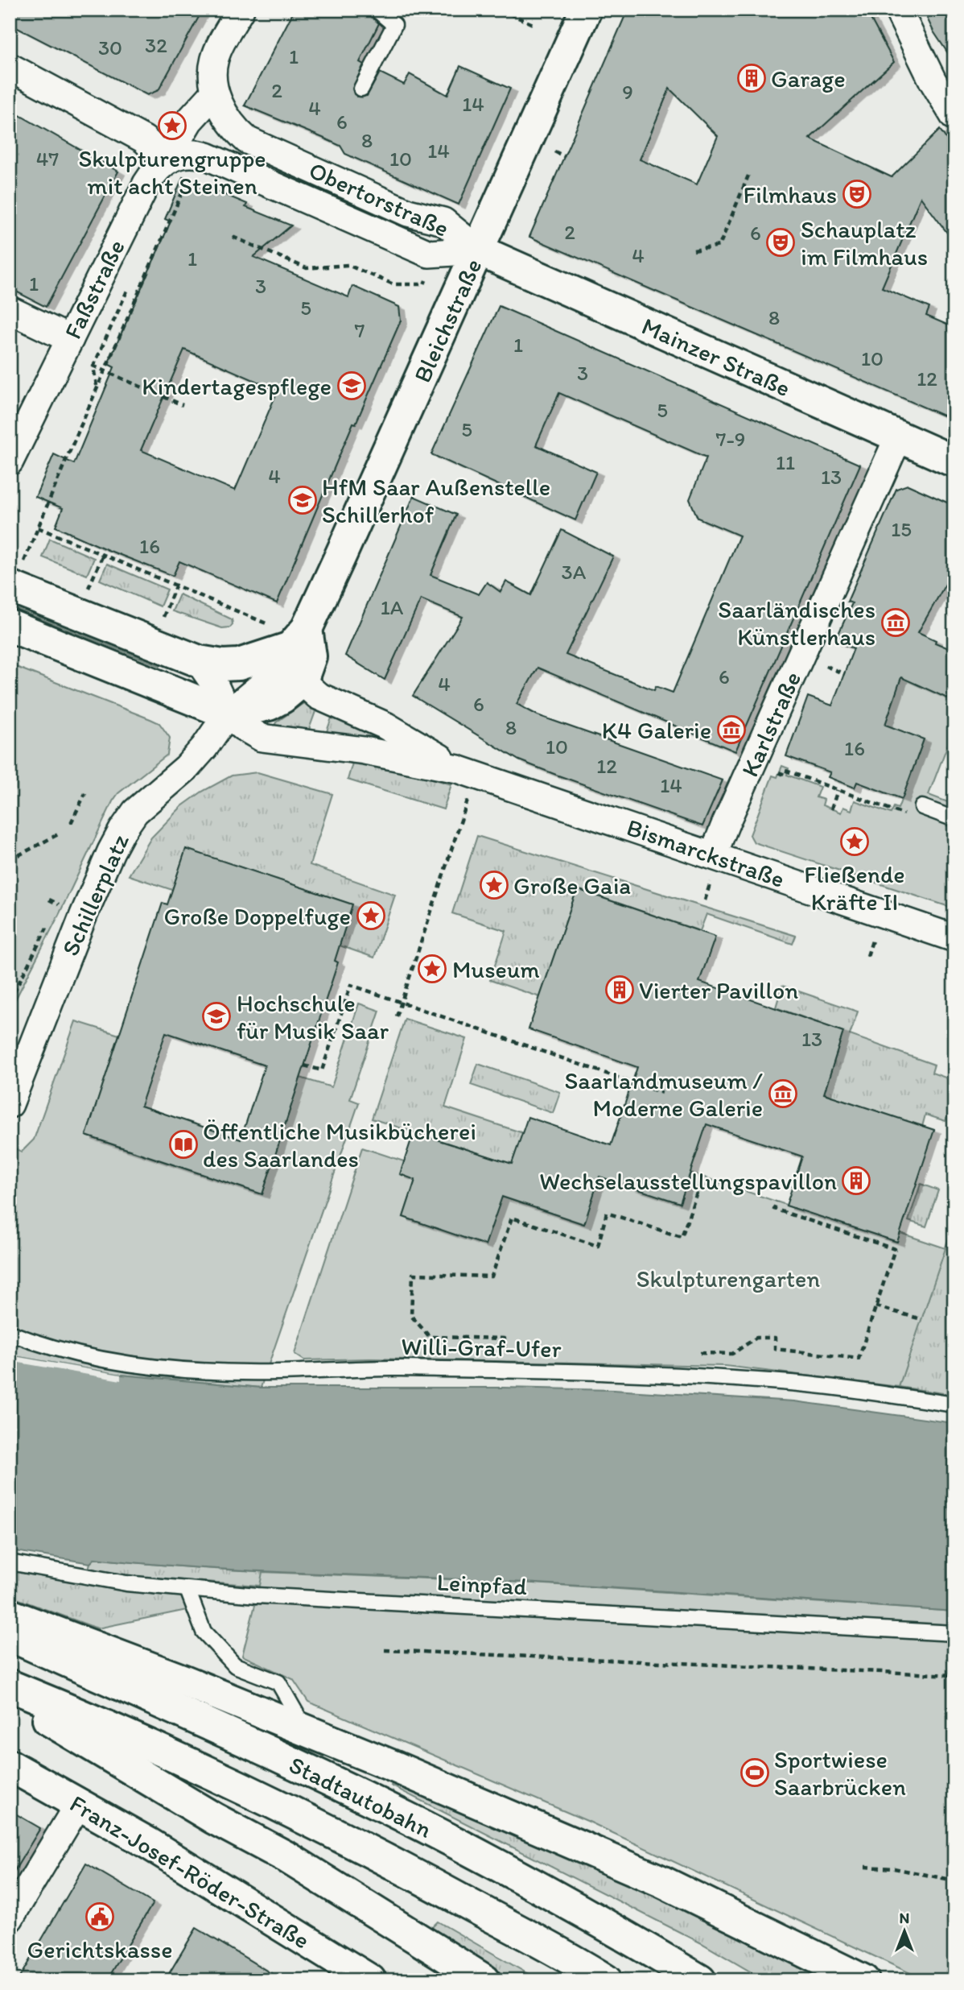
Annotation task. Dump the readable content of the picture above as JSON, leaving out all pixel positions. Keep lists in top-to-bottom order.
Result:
{
  "streets": {
    "main road": [
      "Bleichstraße",
      "Mainzer Straße",
      "Stadtautobahn",
      "Franz-Josef-Röder-Straße"
    ],
    "street": [
      "Obertorstraße",
      "Faßstraße",
      "Karlstraße",
      "Bismarckstraße",
      "Schillerplatz"
    ],
    "lane": ["Willi-Graf-Ufer", "Leinpfad"]
  },
  "crossings": [
    ["Obertorstraße", "Faßstraße"],
    ["Obertorstraße", "Bleichstraße"],
    ["Obertorstraße", "Mainzer Straße"],
    ["Bleichstraße", "Mainzer Straße"],
    ["Bleichstraße", "Schillerplatz"],
    ["Mainzer Straße", "Karlstraße"],
    ["Karlstraße", "Bismarckstraße"],
    ["Bismarckstraße", "Schillerplatz"]
  ],
  "parks": ["Skulpturengarten"],
  "places": {
    "building": ["Garage", "Vierter Pavillon", "Wechselausstellungspavillon"],
    "place": [
      "Skulpturengruppe mit acht Steinen",
      "Fließende Kräfte II",
      "Große Gaia",
      "Große Doppelfuge",
      "Museum"
    ],
    "theatre": ["Filmhaus", "Schauplatz im Filmhaus"],
    "school or university": ["Kindertagespflege", "HfM Saar Außenstelle Schillerhof", "Hochschule für Musik Saar"],
    "museum": ["Saarländisches Künstlerhaus", "K4 Galerie", "Saarlandmuseum / Moderne Galerie"],
    "library": ["Öffentliche Musikbücherei des Saarlandes"],
    "sports": ["Sportwiese Saarbrücken"],
    "public building": ["Gerichtskasse"]
  },
  "house_numbers": [
    "32",
    "30",
    "1",
    "2",
    "9",
    "14",
    "4",
    "6",
    "8",
    "14",
    "47",
    "10",
    "2",
    "6",
    "4",
    "1",
    "1",
    "3",
    "5",
    "8",
    "7",
    "1",
    "10",
    "3",
    "12",
    "5",
    "5",
    "7-9",
    "11",
    "4",
    "13",
    "15",
    "16",
    "3A",
    "1A",
    "6",
    "4",
    "6",
    "8",
    "10",
    "16",
    "12",
    "14",
    "13"
  ],
  "north": "top"
}
